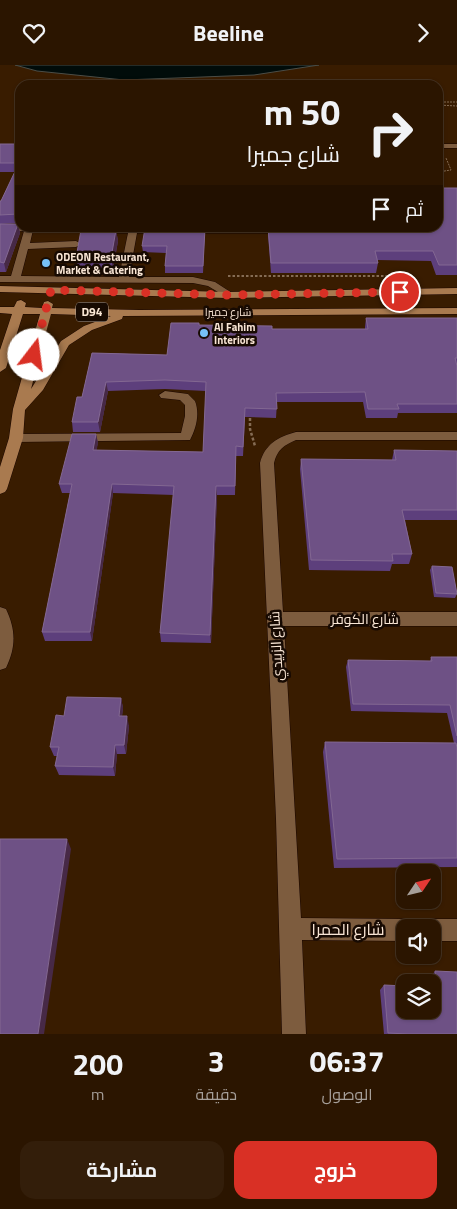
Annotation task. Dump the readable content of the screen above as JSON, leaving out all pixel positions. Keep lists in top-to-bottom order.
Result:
{
  "streets": {
    "main road": ["D94", "شارع جميرا"],
    "street": ["شارع الكوفر", "شارع الزبيدي", "شارع الحمرا"]
  },
  "crossings": [
    ["شارع الكوفر", "شارع الزبيدي"],
    ["شارع الزبيدي", "شارع الحمرا"]
  ],
  "places": ["ODEON Restaurant, Market & Catering", "Al Fahim Interiors"],
  "north": "top right",
  "page": {
    "header": "Beeline",
    "turn": ["50 m", "شارع جميرا"],
    "then": "ثم",
    "eta": [
      "06:37",
      "الوصول",
      "3",
      "دقيقة",
      "200",
      "m"
    ],
    "buttons": ["خروج", "مشاركة"]
  }
}
